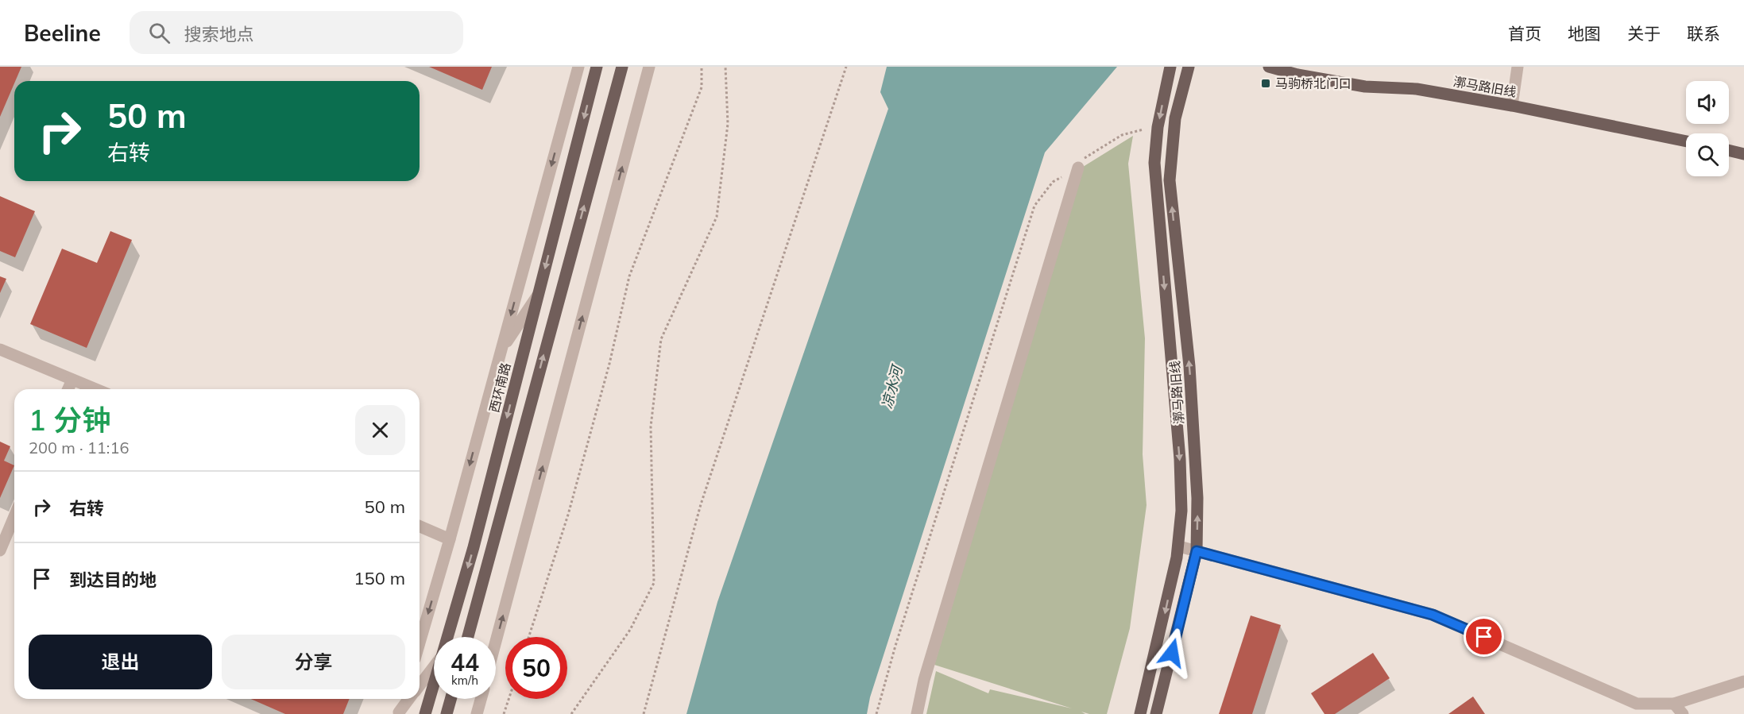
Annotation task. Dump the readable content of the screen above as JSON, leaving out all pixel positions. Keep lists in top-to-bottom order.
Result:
{
  "streets": {
    "main road": ["漷马路旧线", "西环南路"]
  },
  "water": ["凉水河"],
  "places": {
    "transit": ["马驹桥北门口"]
  },
  "page": {
    "header": "Beeline",
    "search": "搜索地点",
    "nav": [
      "首页",
      "地图",
      "关于",
      "联系"
    ],
    "turn": ["50 m", "右转"],
    "heading": ["1 分钟", "200 m · 11:16"],
    "list": [
      {
        "name": "右转",
        "value": "50 m"
      },
      {
        "name": "到达目的地",
        "value": "150 m"
      }
    ],
    "buttons": ["退出", "分享"],
    "speed": "44 km/h",
    "limit": "50"
  }
}
